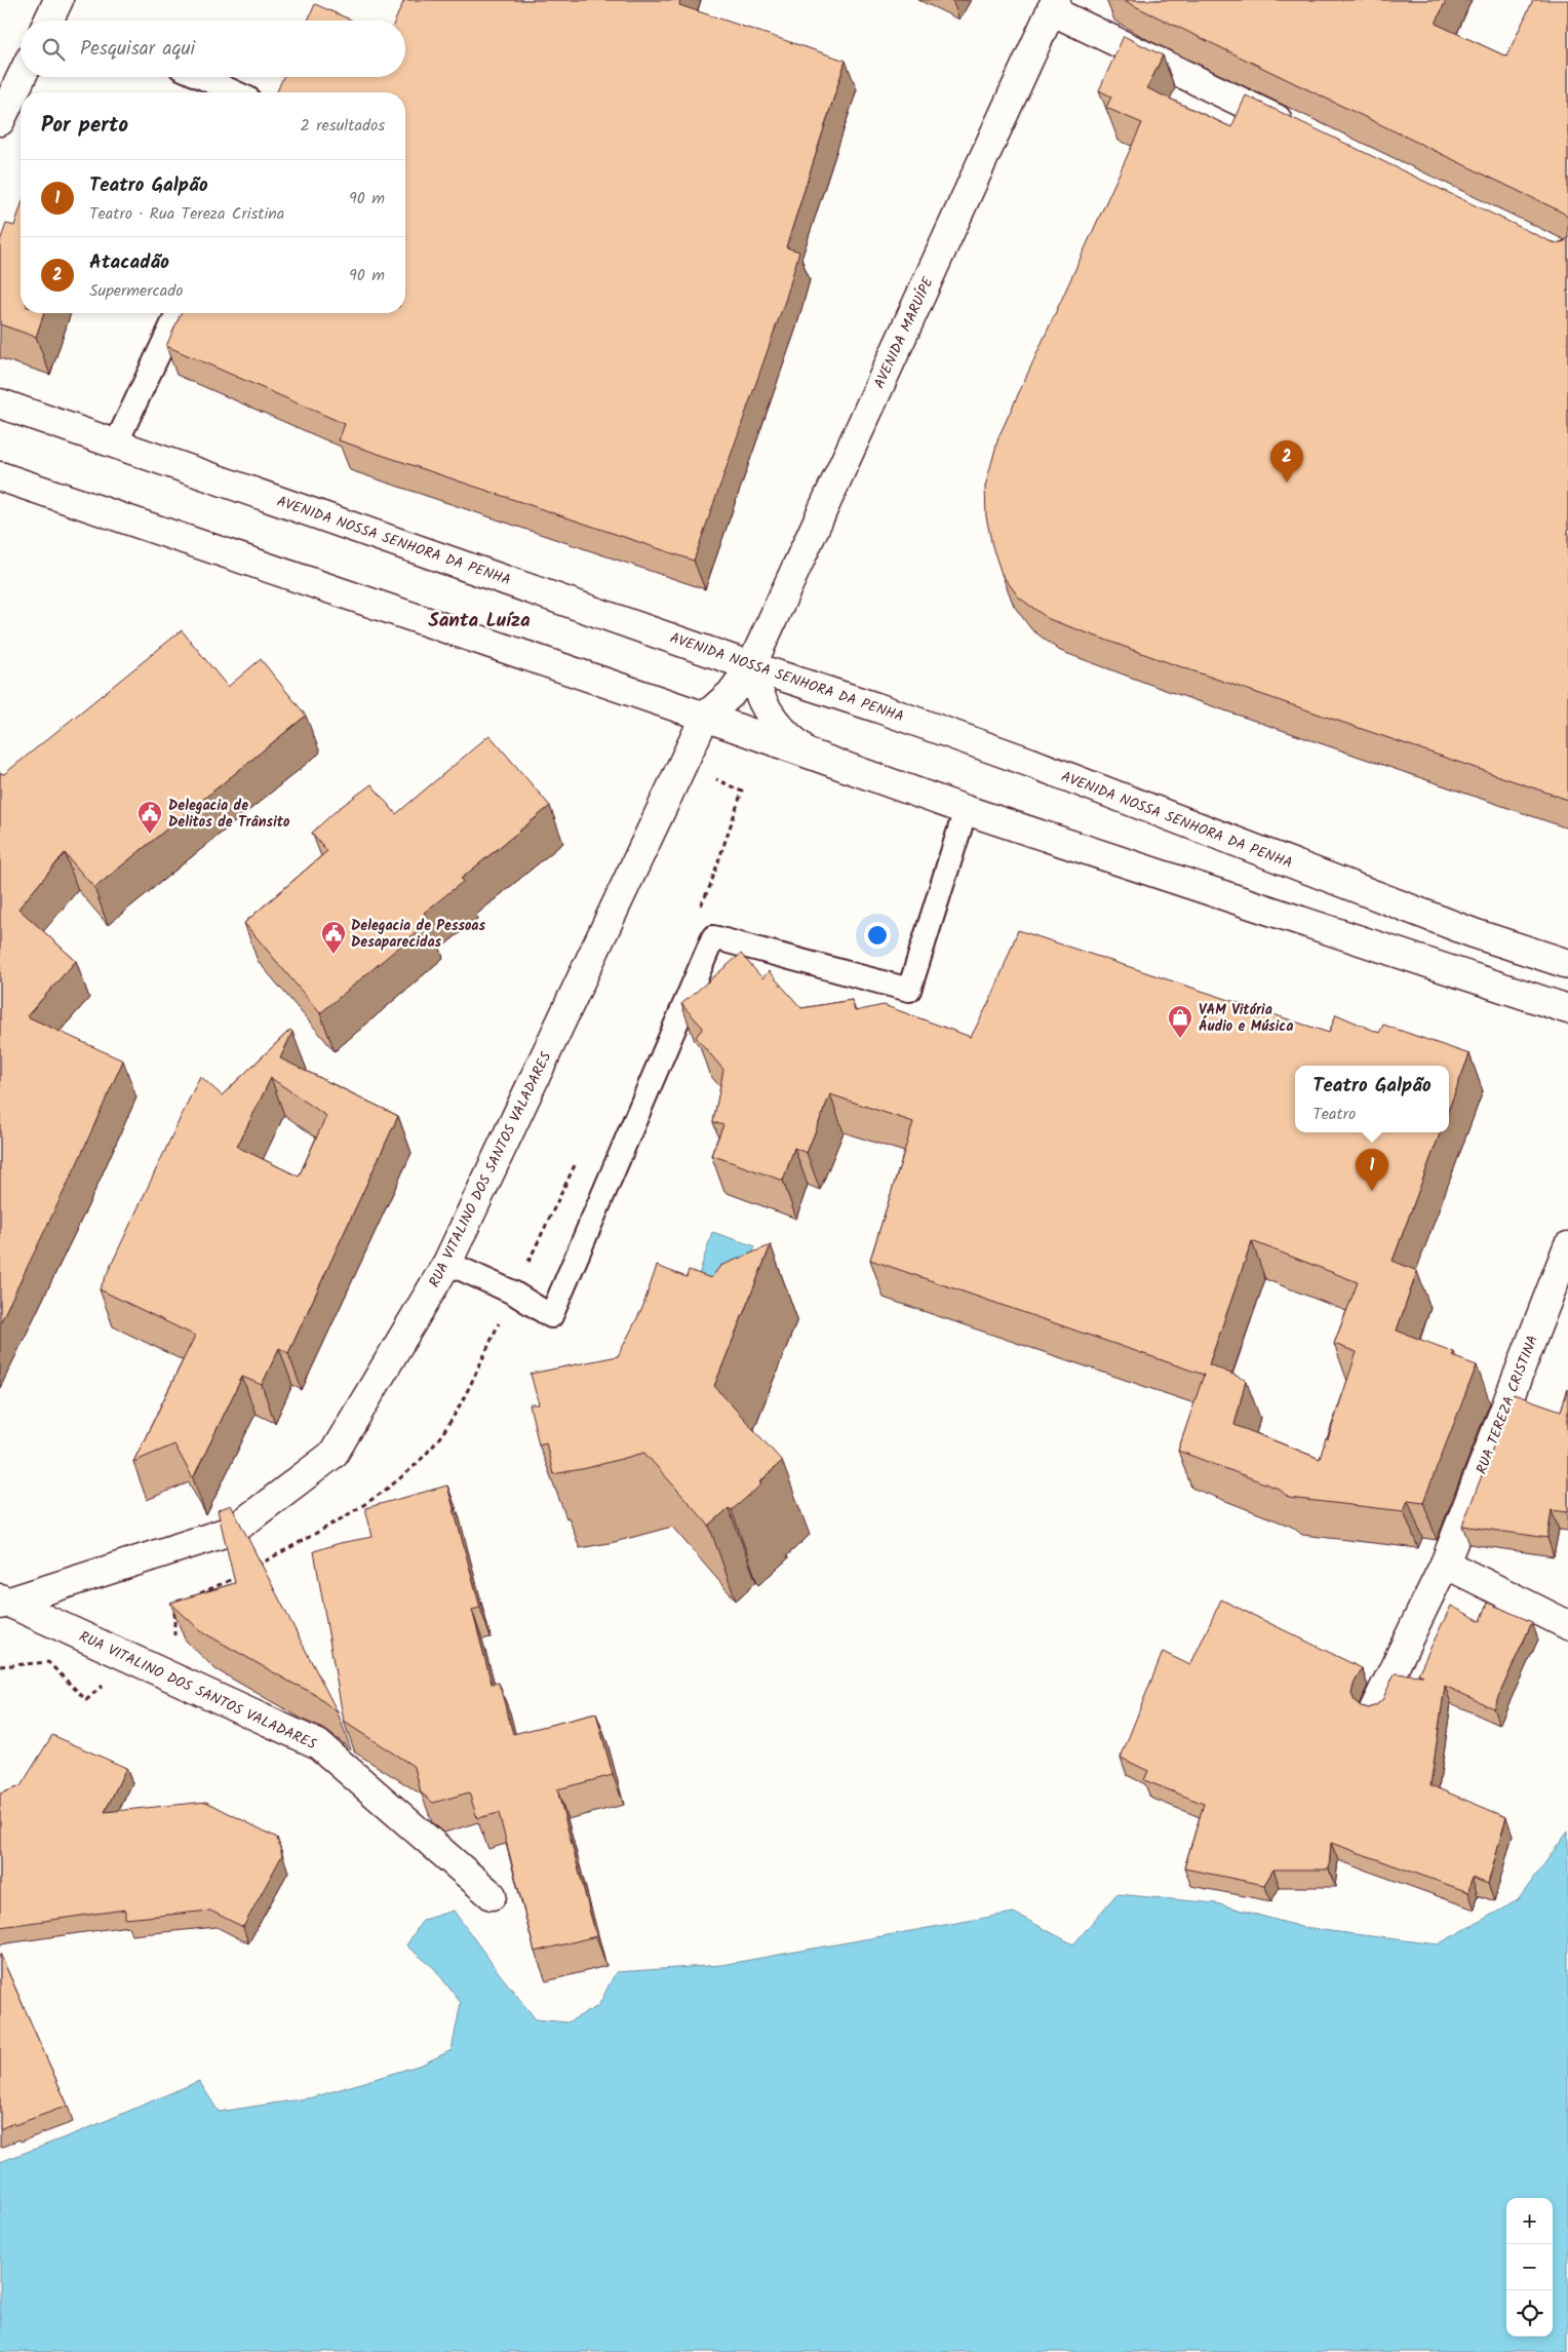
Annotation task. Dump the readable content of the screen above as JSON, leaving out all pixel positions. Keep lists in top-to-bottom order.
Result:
{
  "streets": {
    "main road": [
      "AVENIDA MARUÍPE",
      "AVENIDA NOSSA SENHORA DA PENHA",
      "RUA VITALINO DOS SANTOS VALADARES",
      "RUA TEREZA CRISTINA"
    ]
  },
  "crossings": [
    ["AVENIDA MARUÍPE", "AVENIDA NOSSA SENHORA DA PENHA"],
    ["AVENIDA MARUÍPE", "RUA VITALINO DOS SANTOS VALADARES"]
  ],
  "districts": ["Santa Luíza"],
  "places": {
    "public building": ["Delegacia de Delitos de Trânsito", "Delegacia de Pessoas Desaparecidas"],
    "shop": ["VAM Vitória Áudio e Música"]
  },
  "page": {
    "search": "Pesquisar aqui",
    "heading": ["Por perto", "2 resultados"],
    "list": [
      {
        "mark": "1",
        "name": "Teatro Galpão",
        "note": "Teatro · Rua Tereza Cristina",
        "value": "90 m"
      },
      {
        "mark": "2",
        "name": "Atacadão",
        "note": "Supermercado",
        "value": "90 m"
      }
    ],
    "pins": ["2", "1"],
    "popup": ["Teatro Galpão", "Teatro"],
    "map_buttons": ["+", "−"]
  }
}
